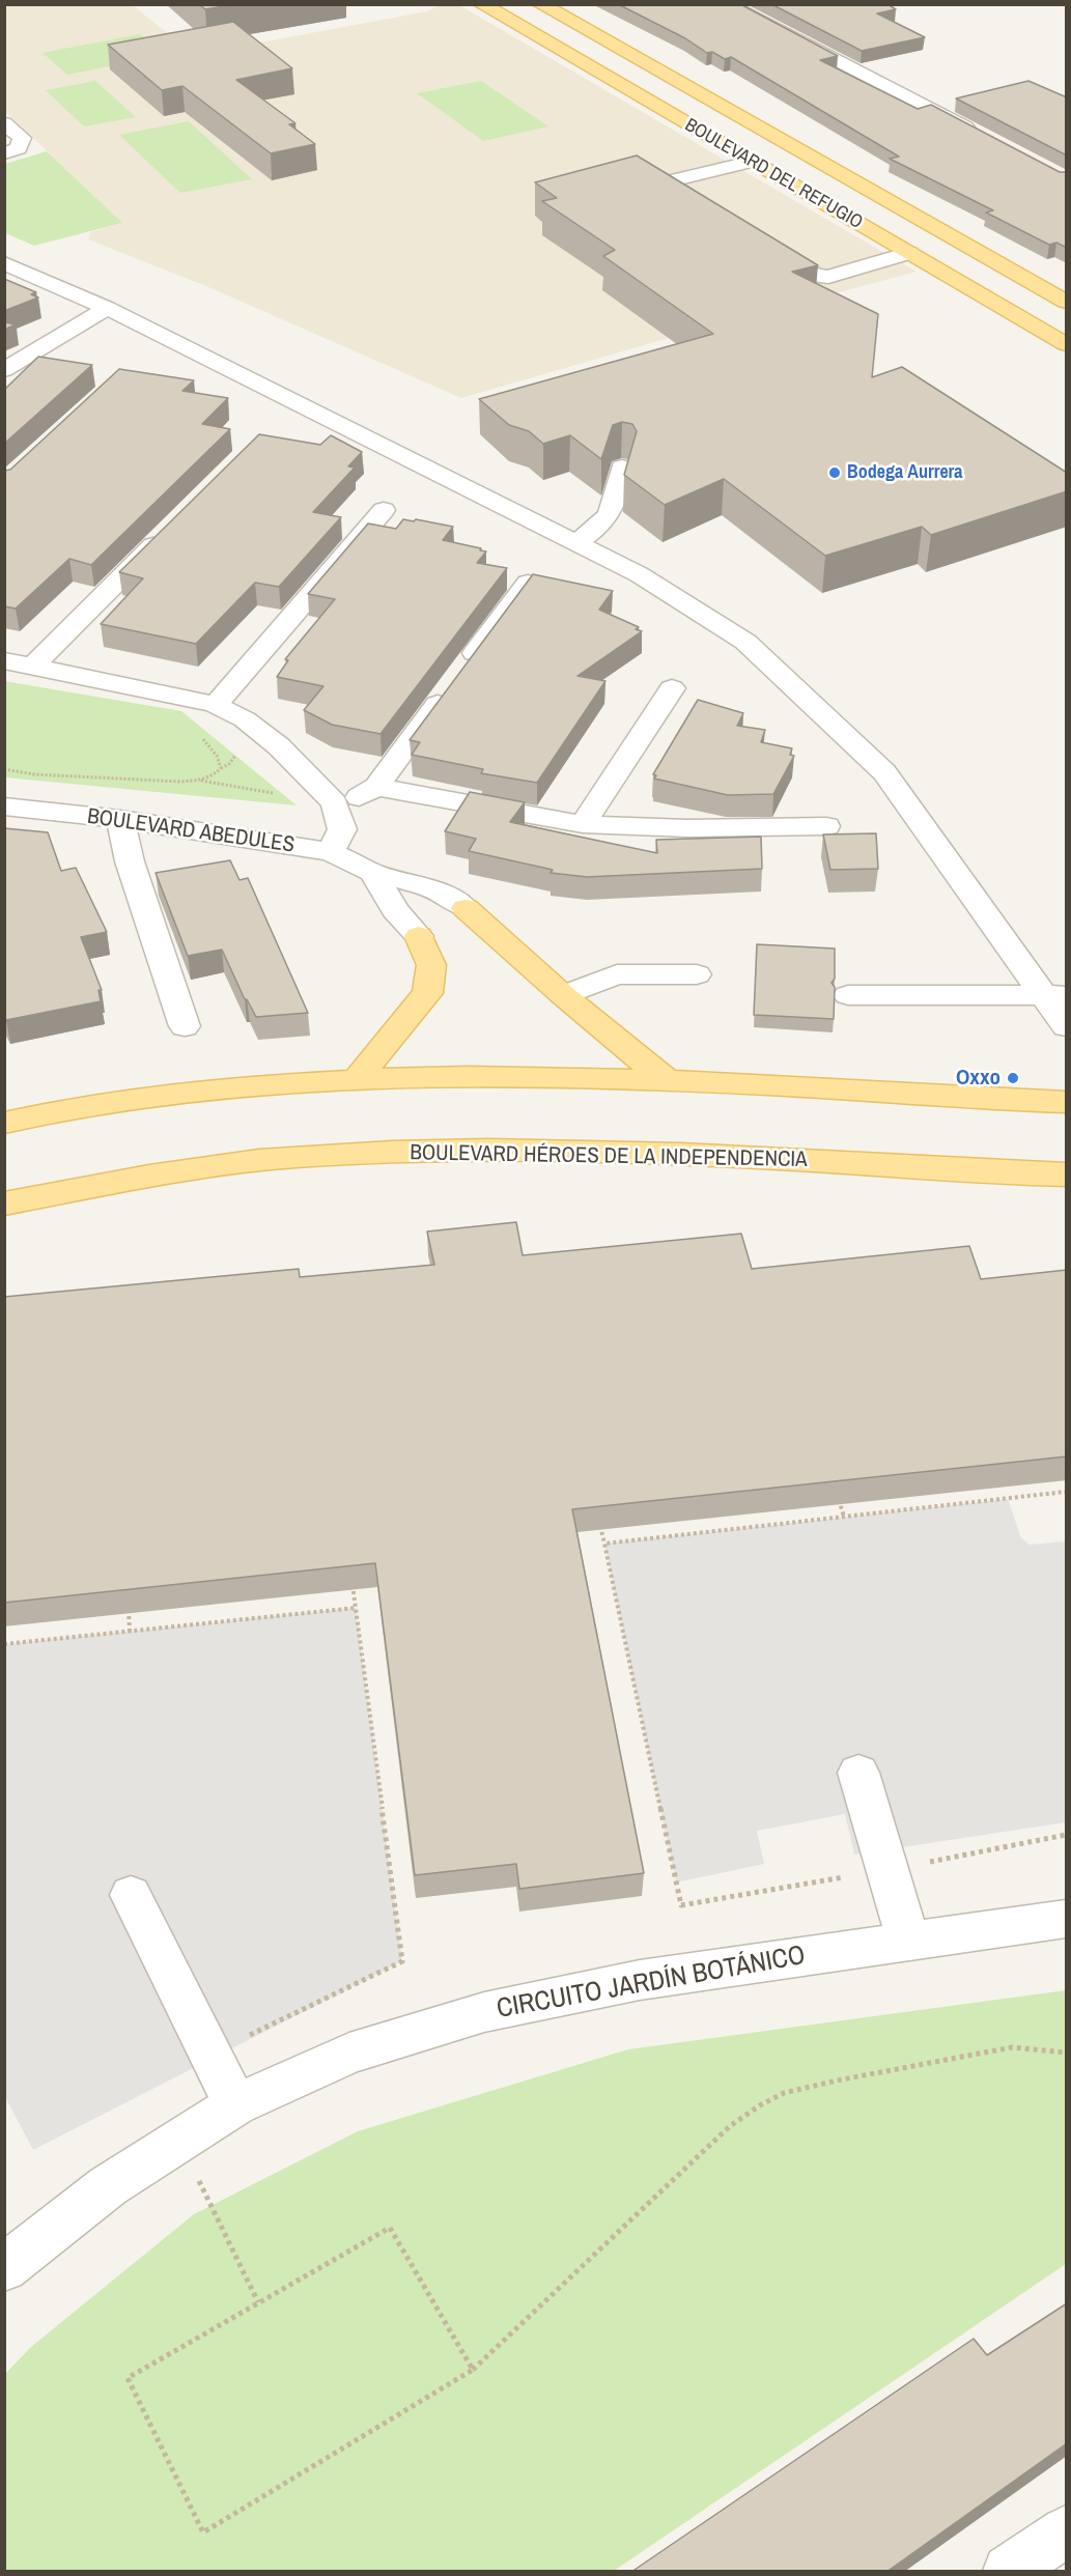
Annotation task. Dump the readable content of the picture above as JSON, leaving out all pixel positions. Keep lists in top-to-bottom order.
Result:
{
  "streets": {
    "main road": ["BOULEVARD DEL REFUGIO", "BOULEVARD HÉROES DE LA INDEPENDENCIA"],
    "street": ["BOULEVARD ABEDULES", "CIRCUITO JARDÍN BOTÁNICO"]
  },
  "places": ["Bodega Aurrera", "Oxxo"]
}
